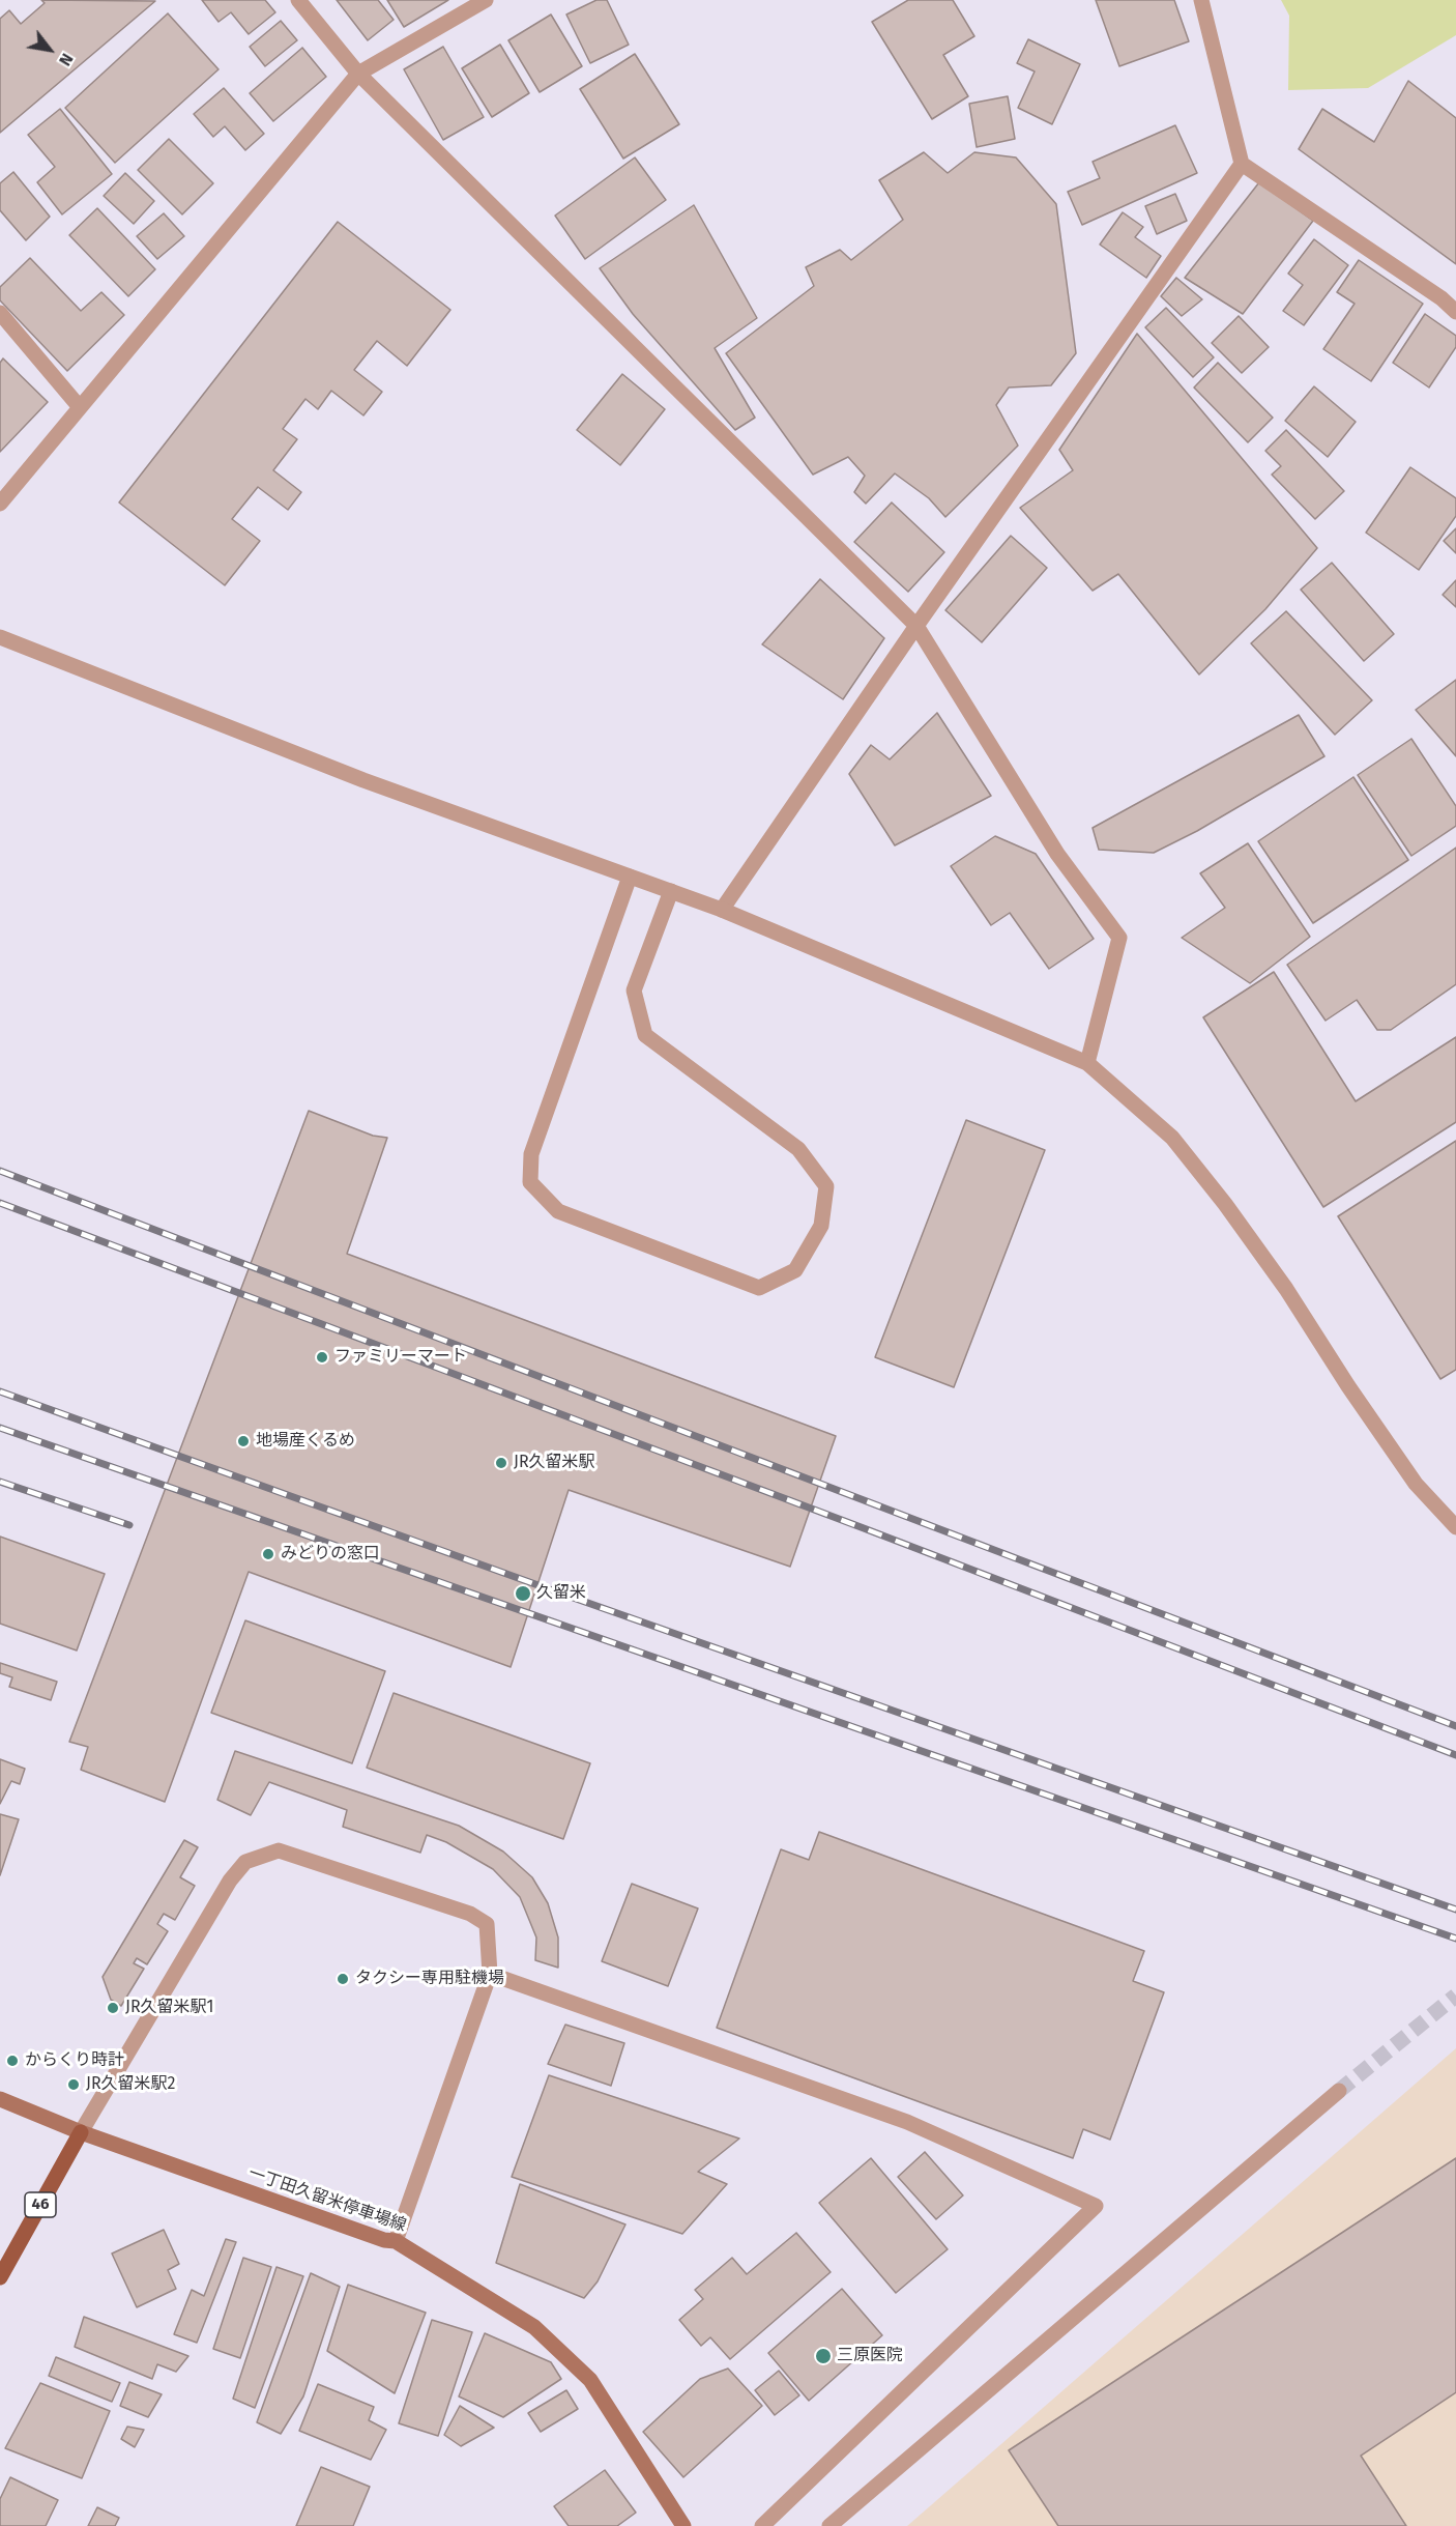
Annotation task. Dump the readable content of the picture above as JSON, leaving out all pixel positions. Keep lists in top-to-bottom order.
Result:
{
  "streets": {
    "main road": ["一丁田久留米停車場線", "46"]
  },
  "crossings": [
    ["一丁田久留米停車場線", "46"]
  ],
  "places": [
    "ファミリーマート",
    "地場産くるめ",
    "JR久留米駅",
    "みどりの窓口",
    "久留米",
    "タクシー専用駐機場",
    "JR久留米駅1",
    "からくり時計",
    "JR久留米駅2",
    "三原医院"
  ],
  "north": "bottom right"
}
